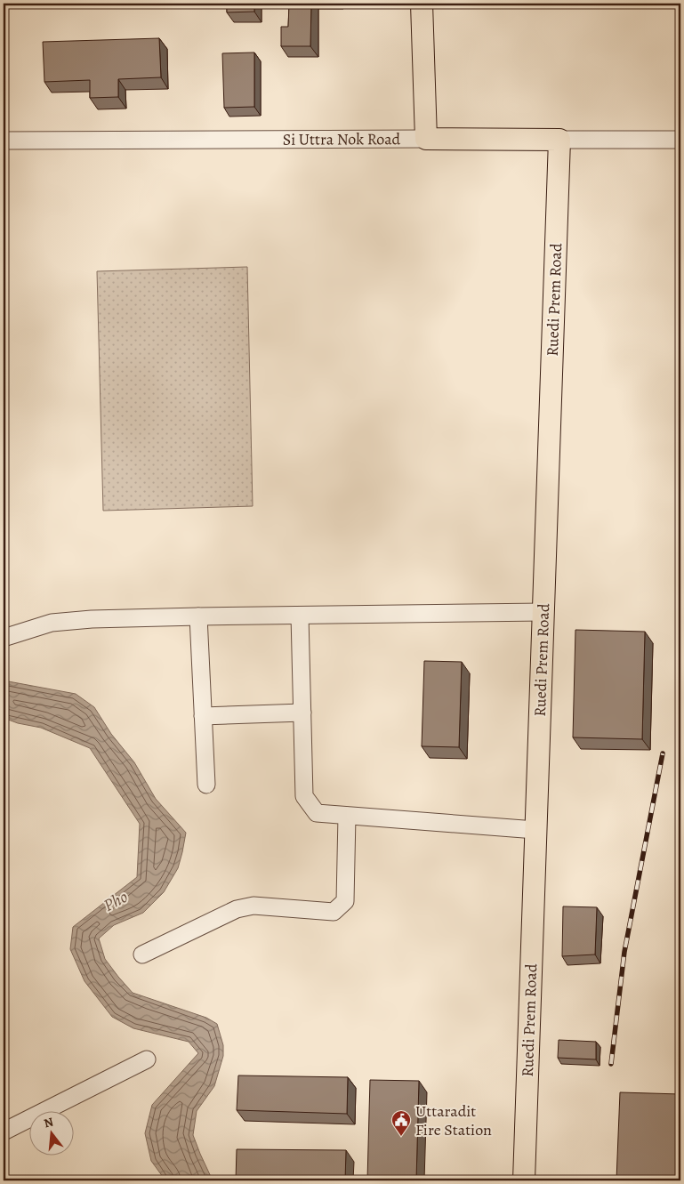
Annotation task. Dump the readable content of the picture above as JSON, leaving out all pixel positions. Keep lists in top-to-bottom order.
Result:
{
  "streets": {
    "main road": ["Si Uttra Nok Road", "Ruedi Prem Road"]
  },
  "crossings": [
    ["Si Uttra Nok Road", "Ruedi Prem Road"]
  ],
  "water": ["Pho"],
  "places": {
    "public building": ["Uttaradit Fire Station"]
  },
  "north": "top"
}
